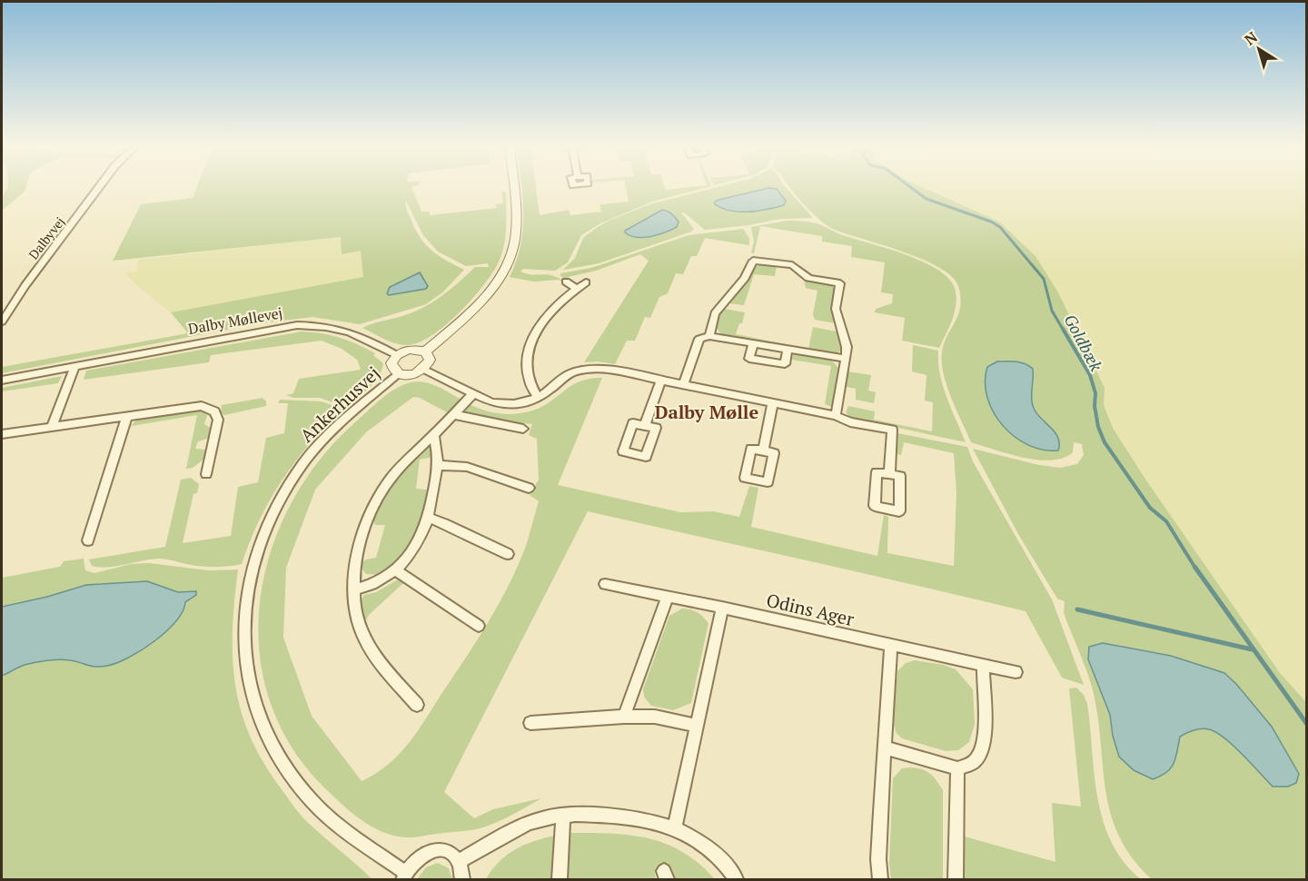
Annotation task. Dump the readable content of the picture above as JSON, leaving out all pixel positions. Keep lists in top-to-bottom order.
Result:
{
  "streets": {
    "street": [
      "Dalbyvej",
      "Dalby Møllevej",
      "Ankerhusvej",
      "Odins Ager"
    ]
  },
  "crossings": [
    ["Dalby Møllevej", "Ankerhusvej"]
  ],
  "districts": ["Dalby Mølle"],
  "water": ["Goldbæk"],
  "north": "top left"
}
